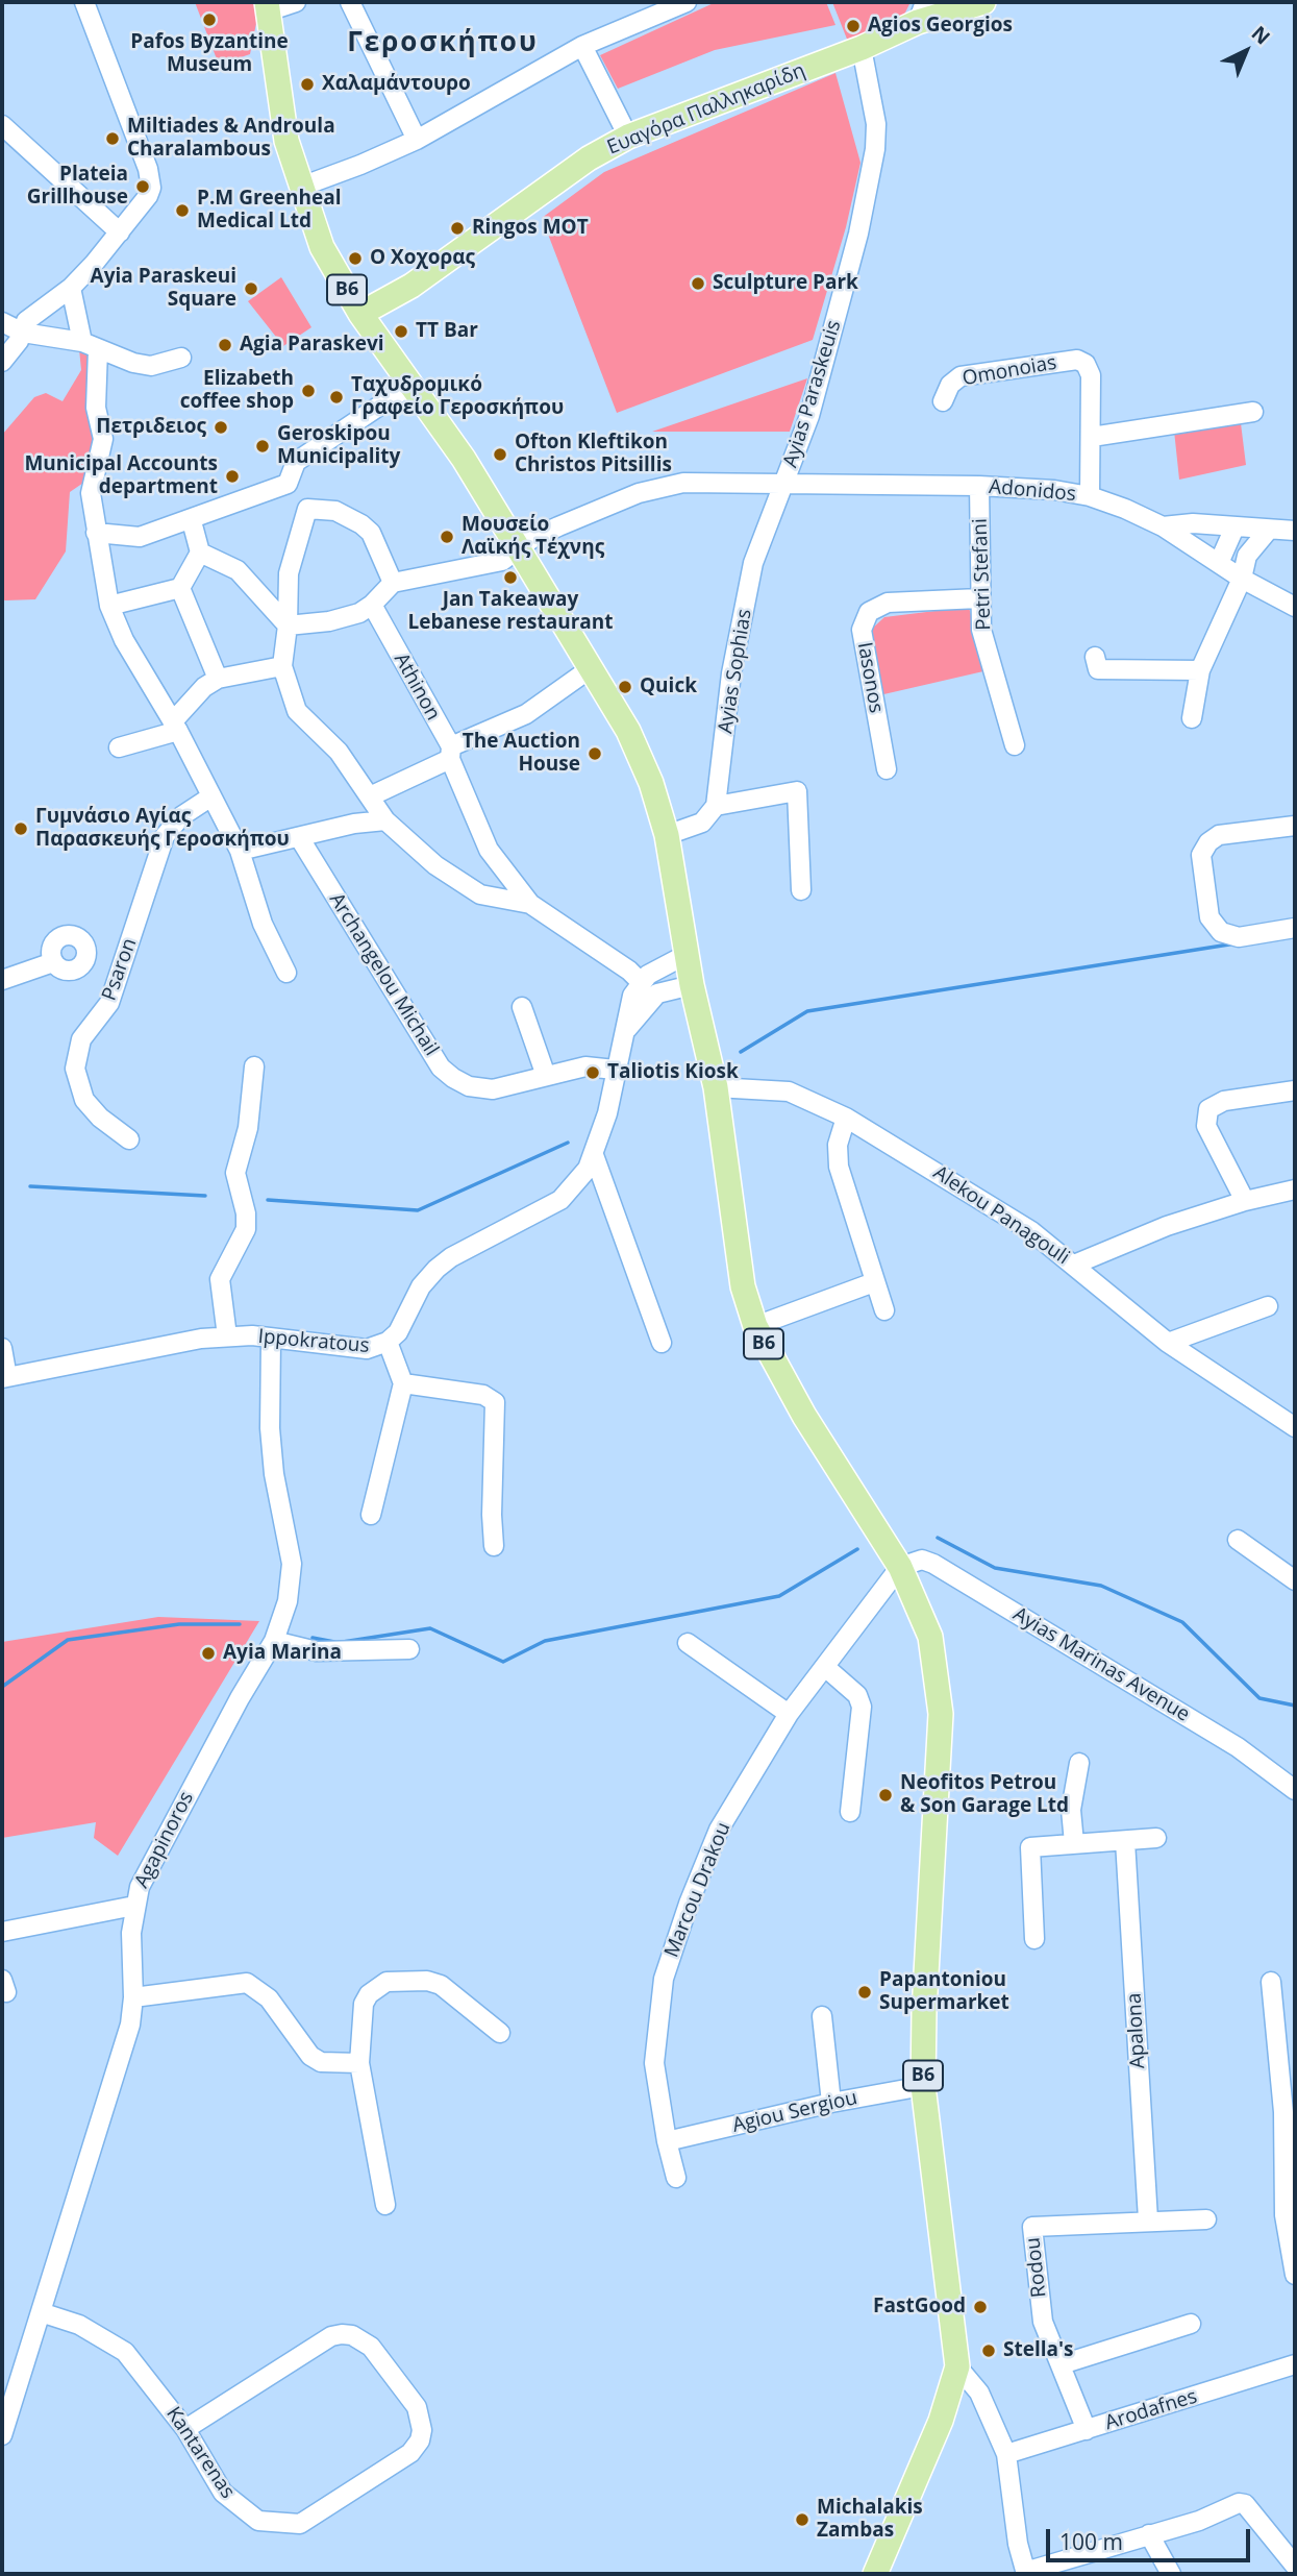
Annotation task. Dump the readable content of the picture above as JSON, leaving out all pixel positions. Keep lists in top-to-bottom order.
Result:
{
  "streets": {
    "main road": ["Ευαγόρα Παλληκαρίδη", "B6"],
    "street": [
      "Omonoias",
      "Ayias Paraskeuis",
      "Adonidos",
      "Petri Stefani",
      "Ayias Sophias",
      "Iasonos",
      "Athinon",
      "Psaron",
      "Archangelou Michail",
      "Alekou Panagouli",
      "Ippokratous",
      "Ayias Marinas Avenue",
      "Agapinoros",
      "Marcou Drakou",
      "Apalona",
      "Agiou Sergiou",
      "Rodou",
      "Arodafnes",
      "Kantarenas"
    ]
  },
  "crossings": [
    ["Ευαγόρα Παλληκαρίδη", "B6"],
    ["Ευαγόρα Παλληκαρίδη", "Ayias Paraskeuis"],
    ["B6", "Adonidos"],
    ["B6", "Alekou Panagouli"],
    ["B6", "Ippokratous"],
    ["B6", "Ayias Marinas Avenue"],
    ["B6", "Marcou Drakou"],
    ["B6", "Agiou Sergiou"],
    ["Omonoias", "Adonidos"],
    ["Ayias Paraskeuis", "Adonidos"],
    ["Ayias Paraskeuis", "Ayias Sophias"],
    ["Adonidos", "Petri Stefani"],
    ["Adonidos", "Ayias Sophias"],
    ["Petri Stefani", "Iasonos"],
    ["Archangelou Michail", "Ippokratous"],
    ["Ippokratous", "Agapinoros"],
    ["Ayias Marinas Avenue", "Marcou Drakou"],
    ["Agapinoros", "Kantarenas"],
    ["Marcou Drakou", "Agiou Sergiou"],
    ["Apalona", "Rodou"],
    ["Rodou", "Arodafnes"]
  ],
  "districts": ["Γεροσκήπου"],
  "places": [
    "Pafos Byzantine Museum",
    "Agios Georgios",
    "Χαλαμάντουρο",
    "Miltiades & Androula Charalambous",
    "Plateia Grillhouse",
    "P.M Greenheal Medical Ltd",
    "Ringos MOT",
    "Ο Χοχορας",
    "Sculpture Park",
    "Ayia Paraskeui Square",
    "TT Bar",
    "Agia Paraskevi",
    "Elizabeth coffee shop",
    "Ταχυδρομικό Γραφείο Γεροσκήπου",
    "Πετριδειος",
    "Geroskipou Municipality",
    "Ofton Kleftikon Christos Pitsillis",
    "Municipal Accounts department",
    "Μουσείο Λαϊκής Τέχνης",
    "Jan Takeaway Lebanese restaurant",
    "Quick",
    "The Auction House",
    "Γυμνάσιο Αγίας Παρασκευής Γεροσκήπου",
    "Taliotis Kiosk",
    "Ayia Marina",
    "Neofitos Petrou & Son Garage Ltd",
    "Papantoniou Supermarket",
    "FastGood",
    "Stella's",
    "Michalakis Zambas"
  ],
  "scale_bar": "100 m",
  "north": "top right"
}
